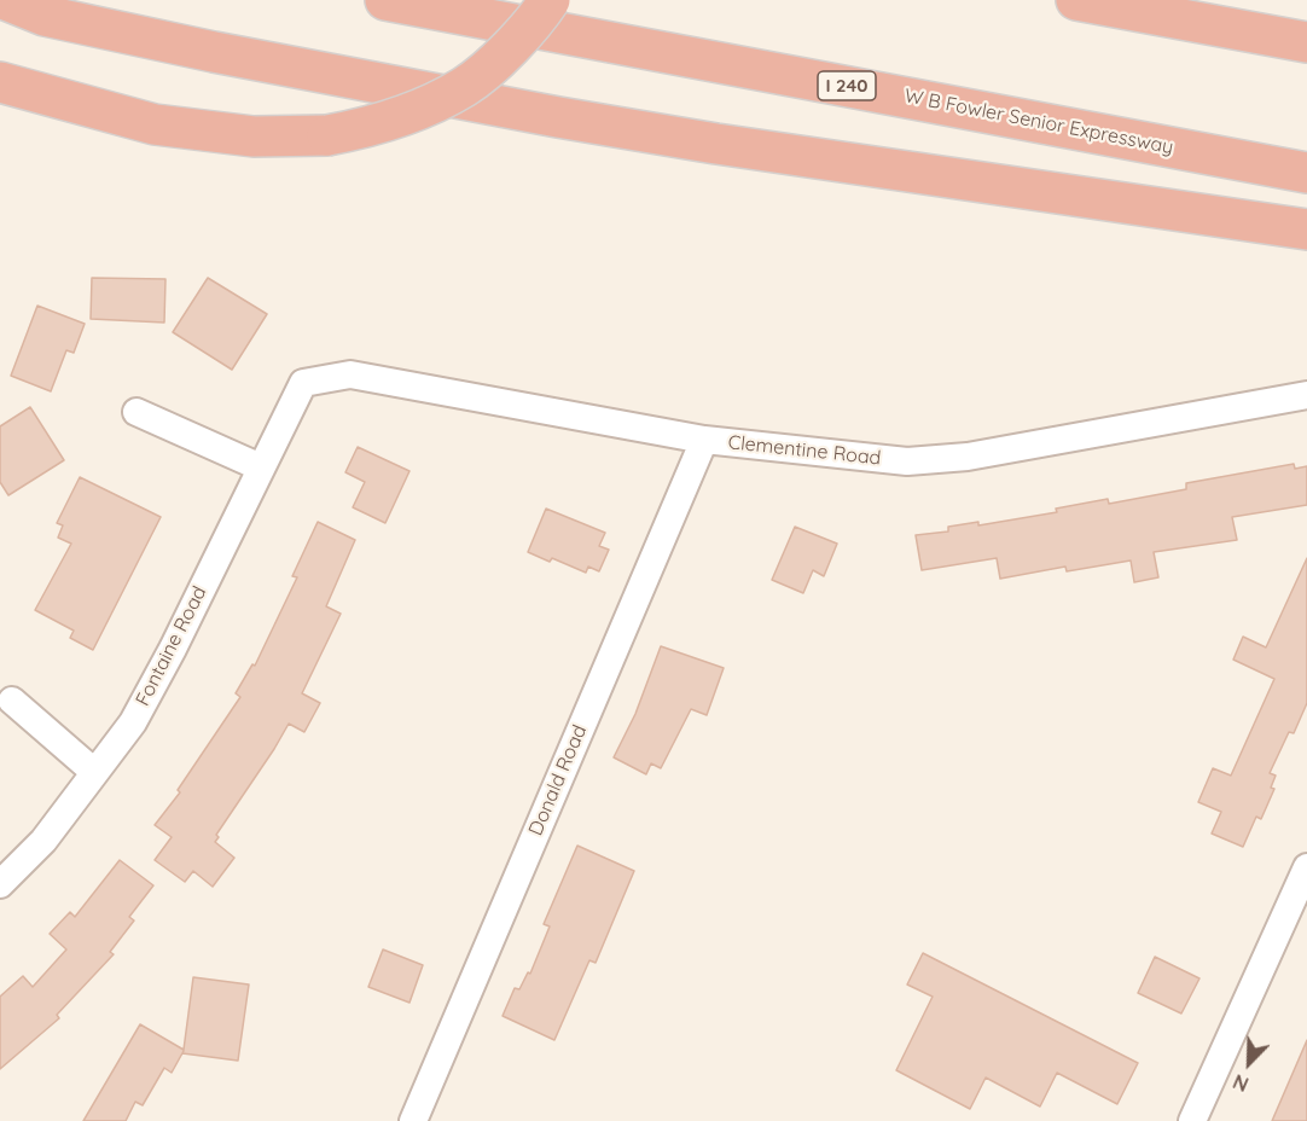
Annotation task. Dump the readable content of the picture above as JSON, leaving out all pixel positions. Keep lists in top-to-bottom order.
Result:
{
  "streets": {
    "highway": ["I 240", "W B Fowler Senior Expressway"],
    "street": ["Clementine Road", "Fontaine Road", "Donald Road"]
  },
  "crossings": [
    ["Clementine Road", "Fontaine Road"],
    ["Clementine Road", "Donald Road"]
  ],
  "north": "bottom left"
}
